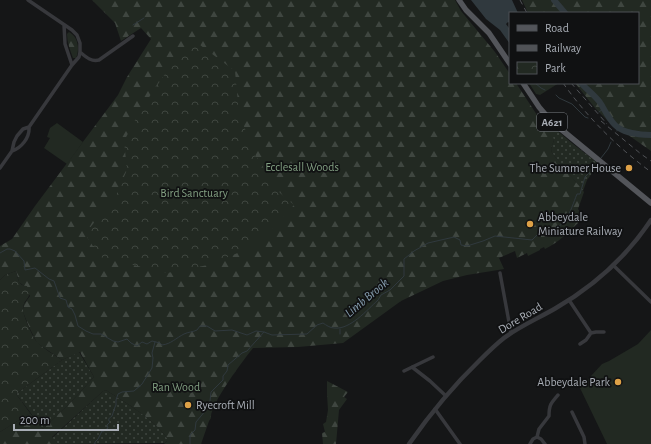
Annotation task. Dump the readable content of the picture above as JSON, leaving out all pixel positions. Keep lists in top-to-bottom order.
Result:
{
  "streets": {
    "main road": ["A621"],
    "street": ["Dore Road"]
  },
  "water": ["Limb Brook"],
  "parks": ["Ecclesall Woods", "Bird Sanctuary", "Ran Wood"],
  "places": [
    "The Summer House",
    "Abbeydale Miniature Railway",
    "Abbeydale Park",
    "Ryecroft Mill"
  ],
  "legend": ["Road", "Railway", "Park"],
  "scale_bar": "200 m"
}
